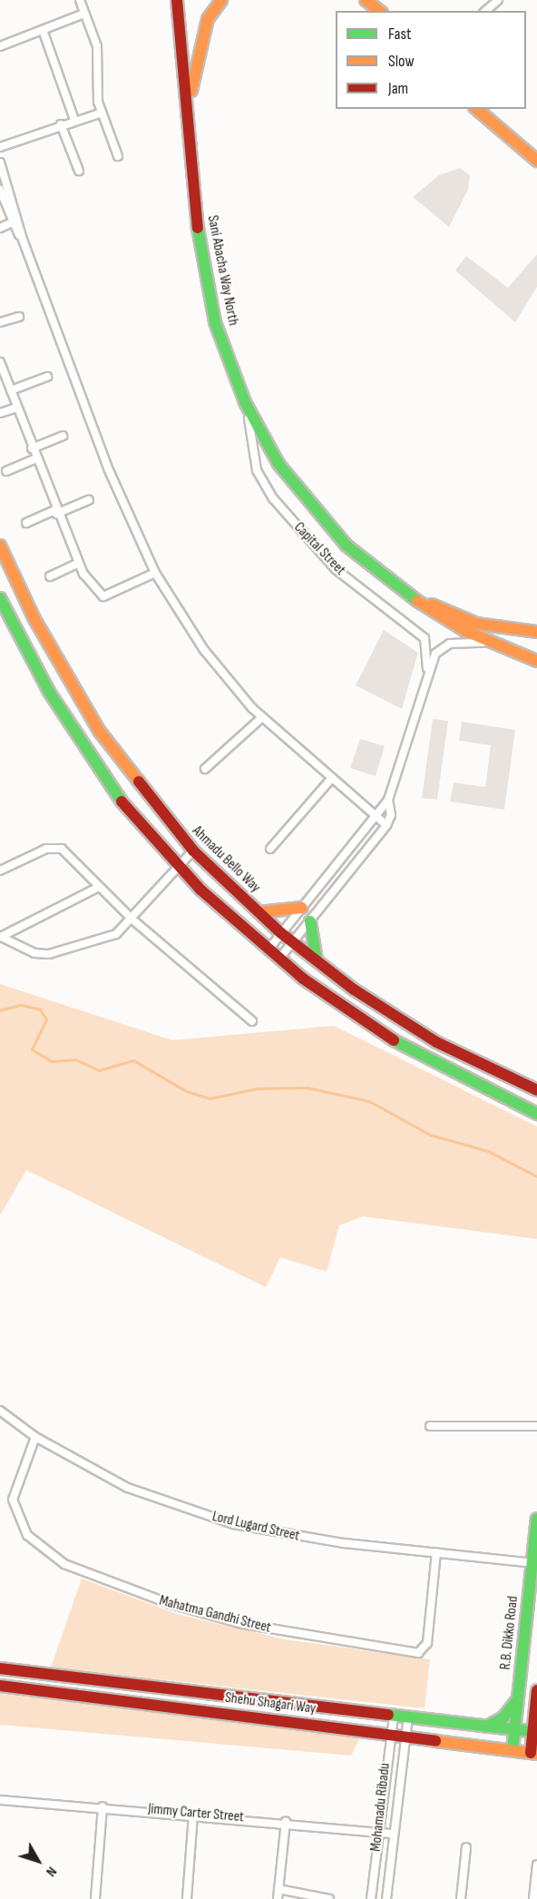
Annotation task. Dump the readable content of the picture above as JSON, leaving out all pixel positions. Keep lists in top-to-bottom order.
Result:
{
  "streets": {
    "main road": [
      "Sani Abacha Way North",
      "Ahmadu Bello Way",
      "R.B. Dikko Road",
      "Shehu Shagari Way"
    ],
    "street": [
      "Capital Street",
      "Lord Lugard Street",
      "Mahatma Gandhi Street",
      "Mohamadu Ribadu",
      "Jimmy Carter Street"
    ]
  },
  "crossings": [
    ["Sani Abacha Way North", "Capital Street"],
    ["Capital Street", "Ahmadu Bello Way"],
    ["Lord Lugard Street", "Mahatma Gandhi Street"],
    ["Lord Lugard Street", "R.B. Dikko Road"],
    ["R.B. Dikko Road", "Shehu Shagari Way"],
    ["Shehu Shagari Way", "Mohamadu Ribadu"],
    ["Mohamadu Ribadu", "Jimmy Carter Street"]
  ],
  "legend": ["Fast", "Slow", "Jam"],
  "north": "bottom right"
}
